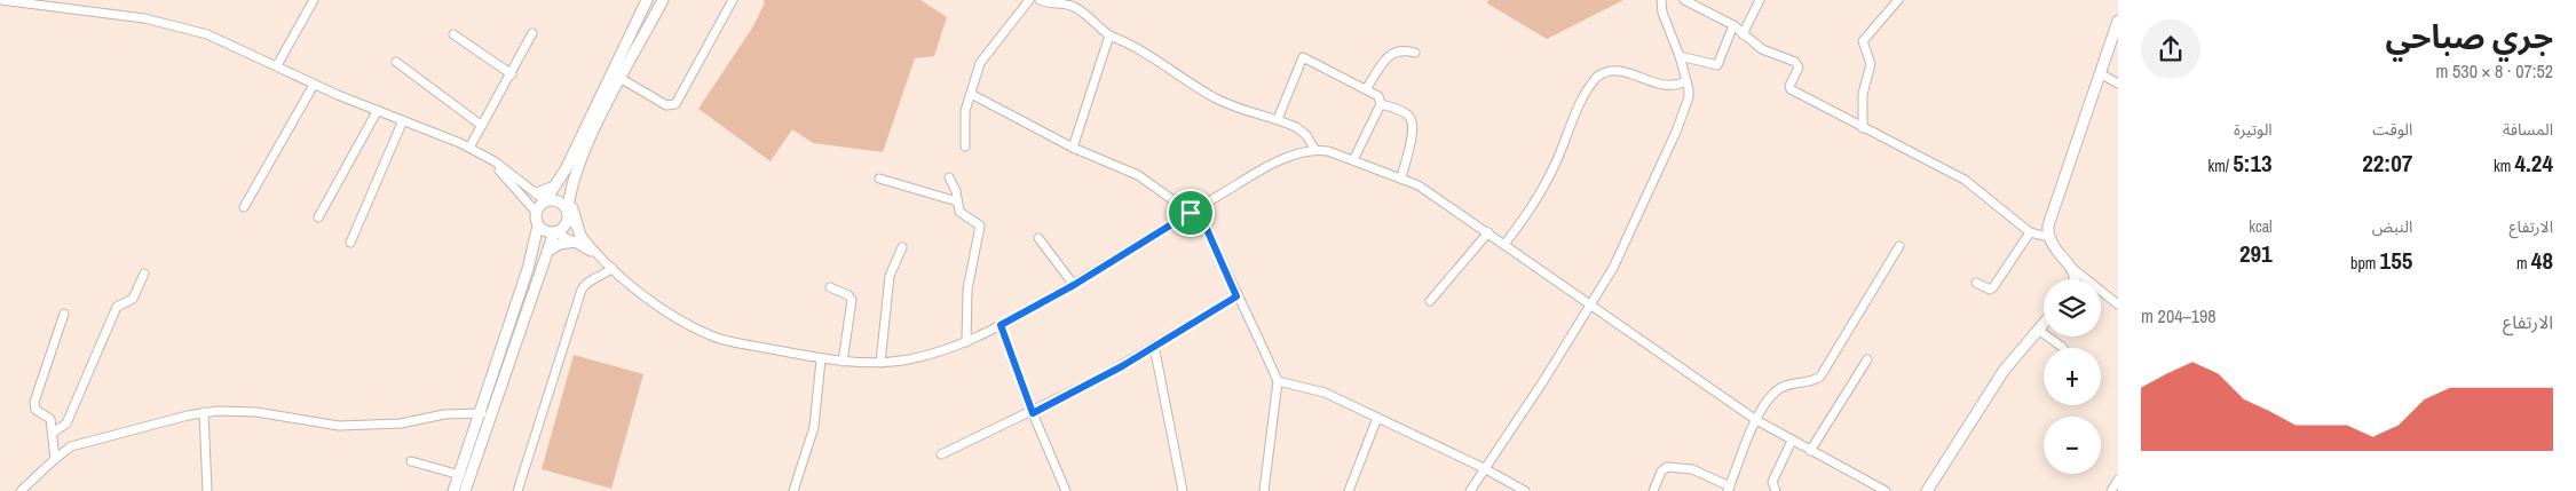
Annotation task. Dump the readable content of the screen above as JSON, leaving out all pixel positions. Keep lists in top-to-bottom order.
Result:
{
  "page": {
    "heading": ["جري صباحي", "07:52 · 8 × 530 m"],
    "stats": [
      ["المسافة", "4.24 km"],
      ["الوقت", "22:07"],
      ["الوتيرة", "5:13 /km"],
      ["الارتفاع", "48 m"],
      ["النبض", "155 bpm"],
      ["kcal", "291"]
    ],
    "map_buttons": ["+", "−"],
    "chart": ["الارتفاع", "198–204 m"]
  }
}
